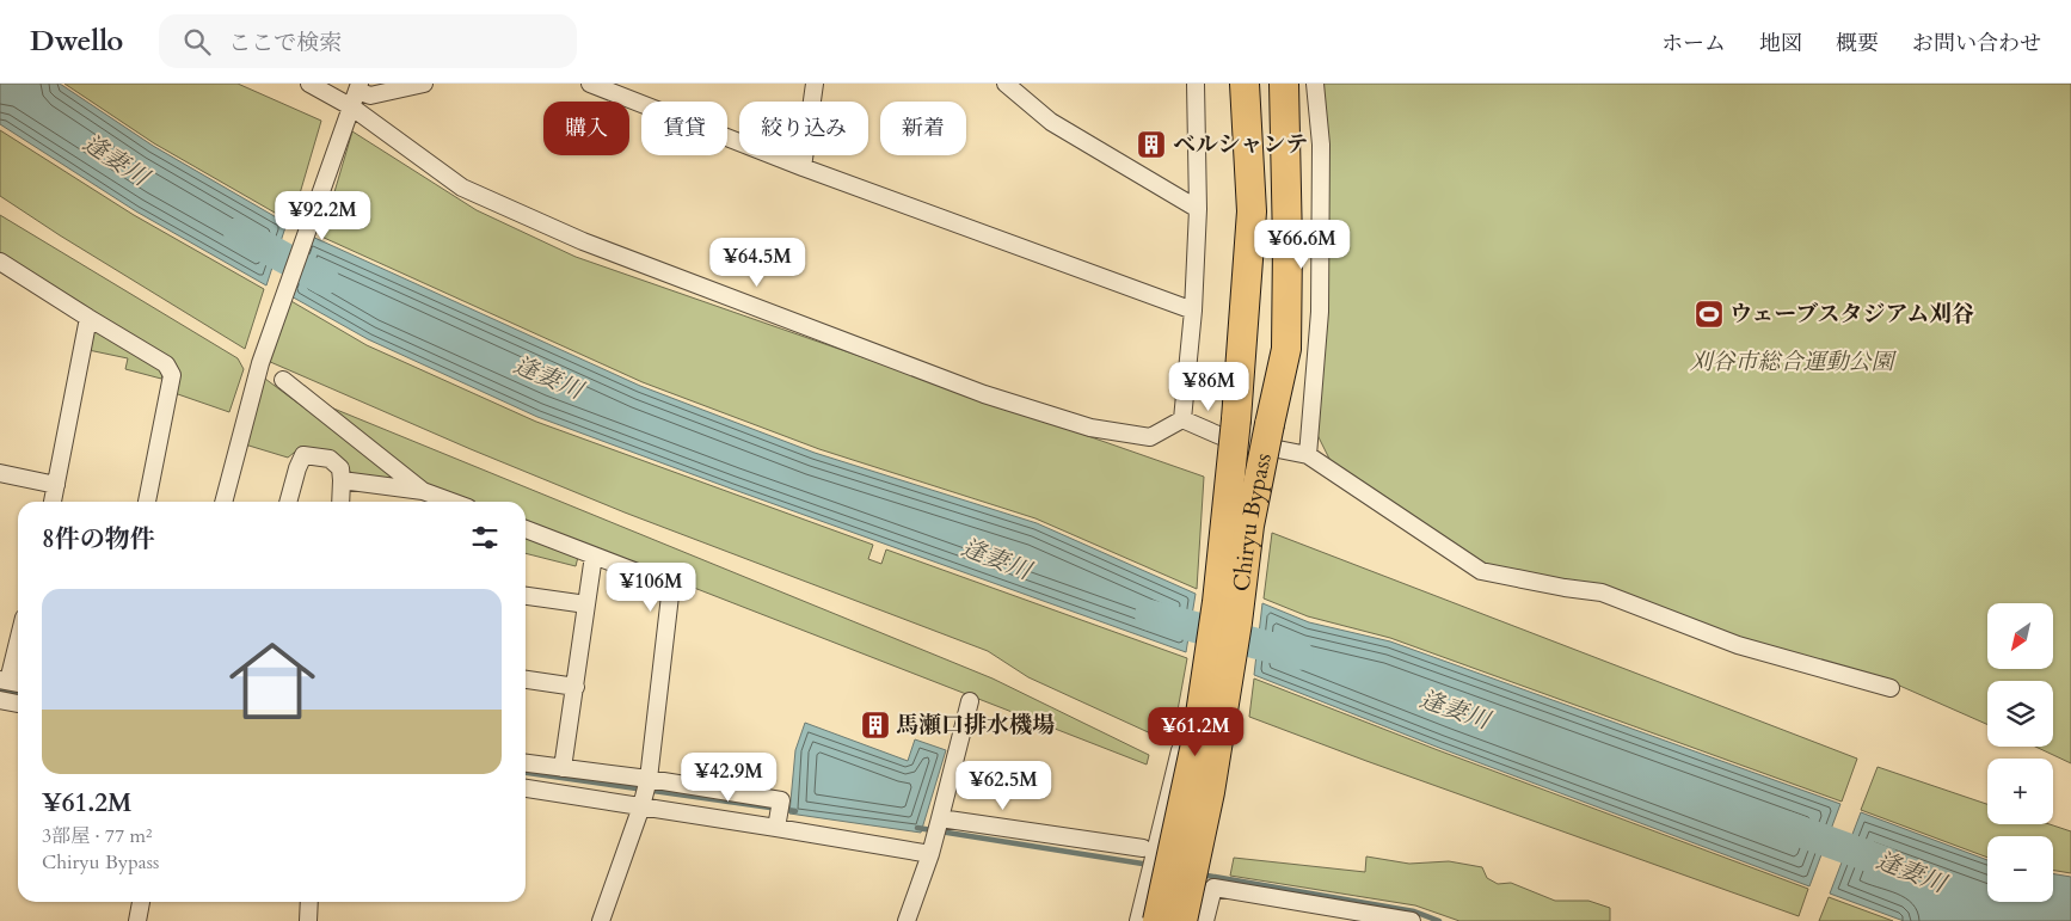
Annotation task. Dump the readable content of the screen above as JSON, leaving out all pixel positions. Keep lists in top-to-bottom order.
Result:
{
  "streets": {
    "highway": ["Chiryu Bypass"]
  },
  "water": ["逢妻川"],
  "parks": ["刈谷市総合運動公園"],
  "places": {
    "building": ["ベルシャンテ", "馬瀬口排水機場"],
    "sports": ["ウェーブスタジアム刈谷"]
  },
  "north": "bottom left",
  "page": {
    "header": "Dwello",
    "search": "ここで検索",
    "nav": [
      "ホーム",
      "地図",
      "概要",
      "お問い合わせ"
    ],
    "chip": [
      "購入",
      "賃貸",
      "絞り込み",
      "新着"
    ],
    "price": [
      "¥92.2M",
      "¥66.6M",
      "¥64.5M",
      "¥86M",
      "¥106M",
      "¥61.2M",
      "¥42.9M",
      "¥62.5M"
    ],
    "heading": "8件の物件",
    "list": [
      {
        "name": "¥61.2M",
        "note": "3部屋 · 77 m² · Chiryu Bypass"
      }
    ],
    "map_buttons": ["+", "−"]
  }
}
